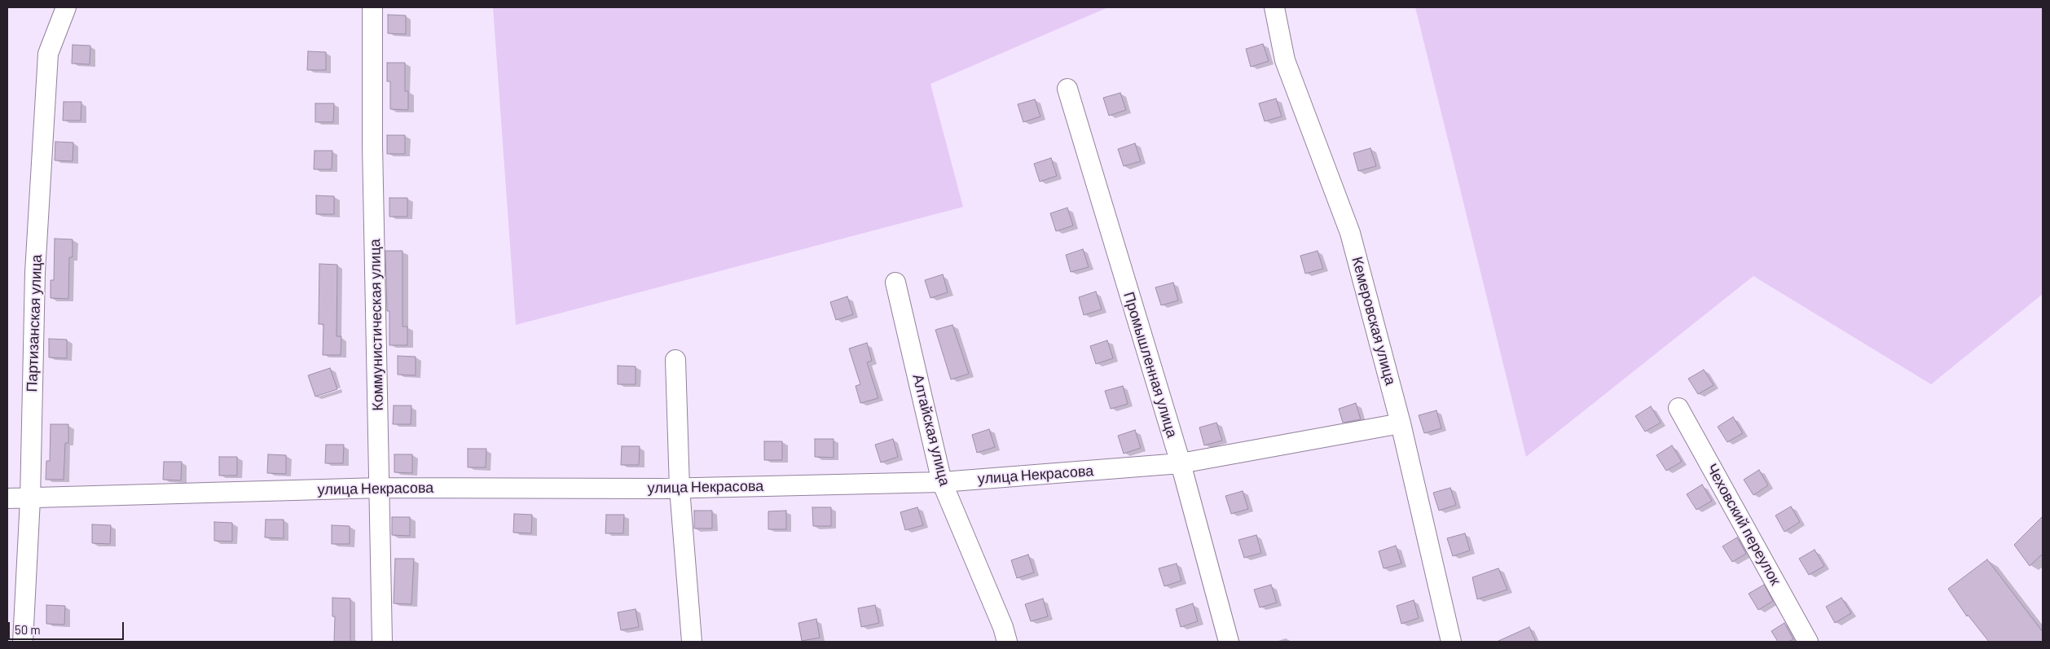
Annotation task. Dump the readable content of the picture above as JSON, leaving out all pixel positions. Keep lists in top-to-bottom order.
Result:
{
  "streets": {
    "street": [
      "Кемеровская улица",
      "Партизанская улица",
      "Коммунистическая улица",
      "Промышленная улица",
      "Алтайская улица",
      "улица Некрасова",
      "Чеховский переулок"
    ]
  },
  "crossings": [
    ["Кемеровская улица", "улица Некрасова"],
    ["Партизанская улица", "улица Некрасова"],
    ["Коммунистическая улица", "улица Некрасова"],
    ["Промышленная улица", "улица Некрасова"],
    ["Алтайская улица", "улица Некрасова"]
  ],
  "scale_bar": "50 m"
}
